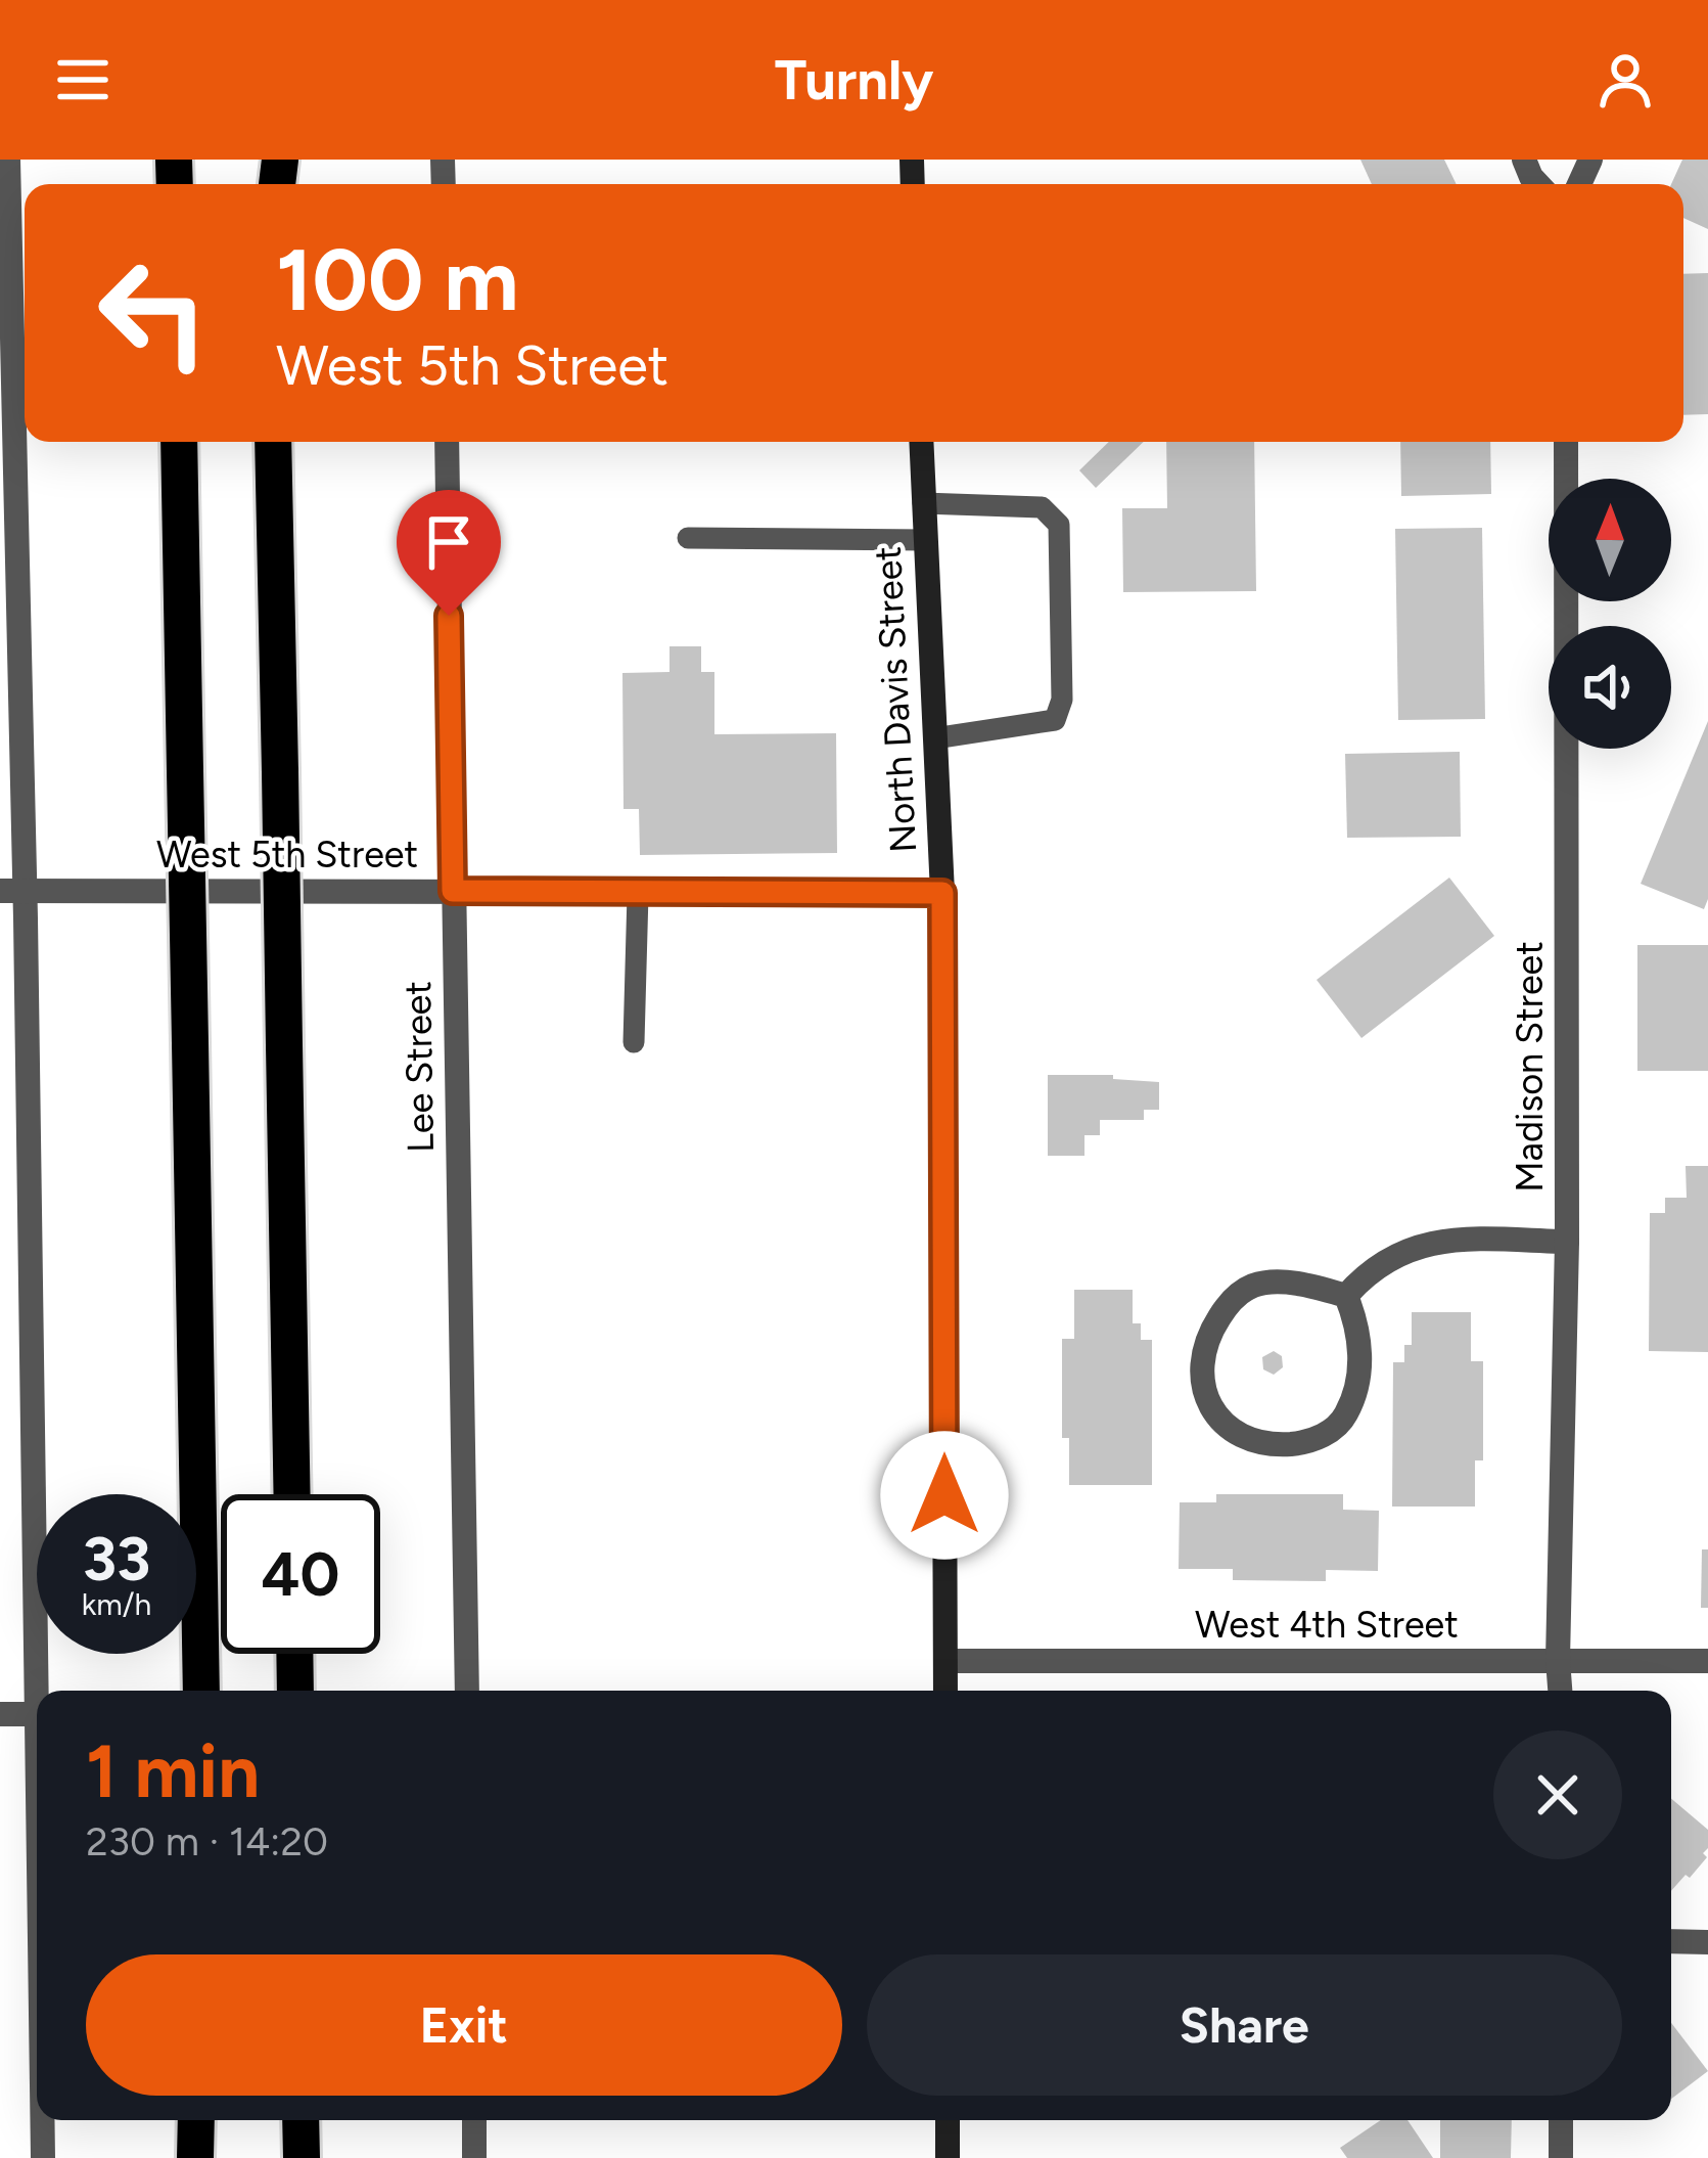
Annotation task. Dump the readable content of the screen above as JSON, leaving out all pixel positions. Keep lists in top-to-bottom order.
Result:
{
  "streets": {
    "street": [
      "North Davis Street",
      "West 5th Street",
      "Lee Street",
      "Madison Street",
      "West 4th Street"
    ]
  },
  "crossings": [
    ["North Davis Street", "West 5th Street"],
    ["North Davis Street", "West 4th Street"],
    ["West 5th Street", "Lee Street"],
    ["Madison Street", "West 4th Street"]
  ],
  "north": "top",
  "page": {
    "header": "Turnly",
    "turn": ["100 m", "West 5th Street"],
    "speed": "33 km/h",
    "limit": "40",
    "heading": ["1 min", "230 m · 14:20"],
    "buttons": ["Exit", "Share"]
  }
}
